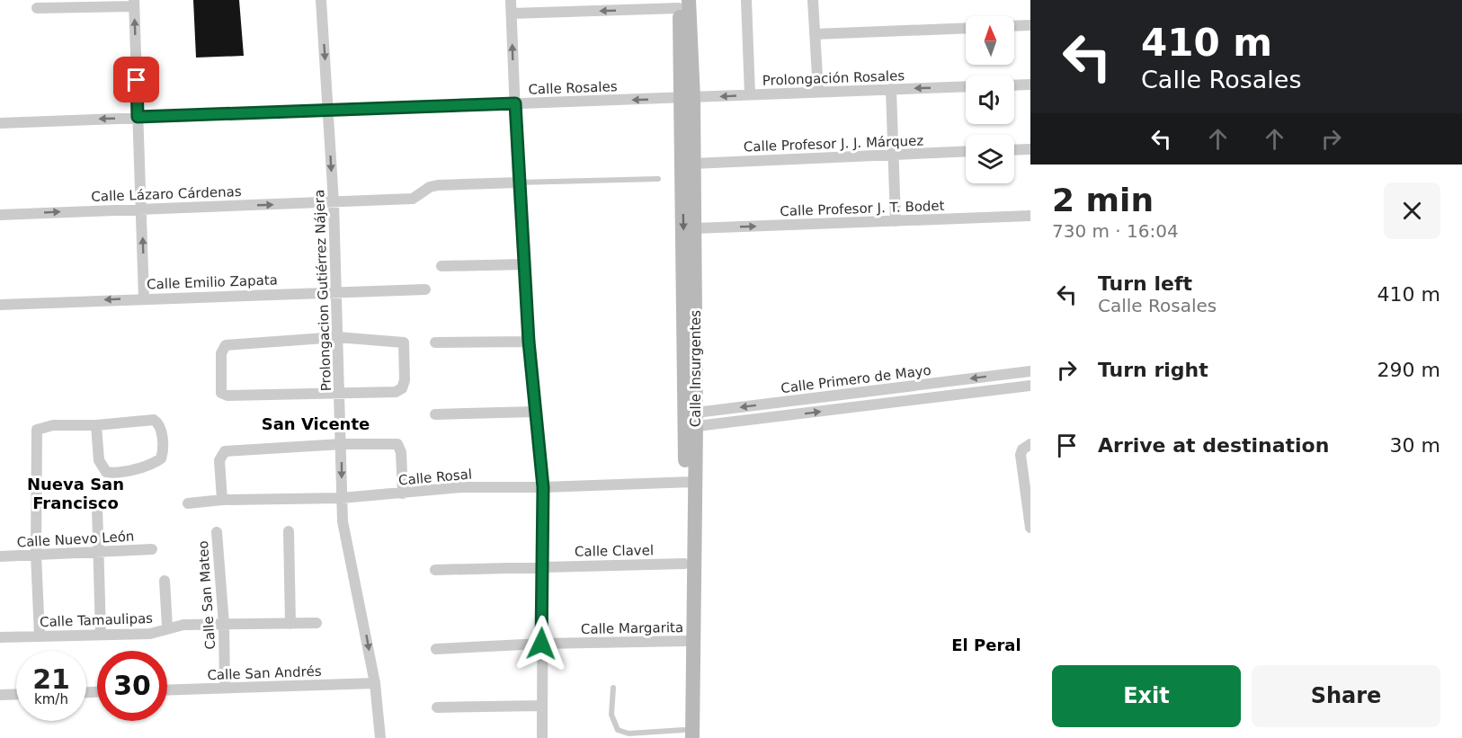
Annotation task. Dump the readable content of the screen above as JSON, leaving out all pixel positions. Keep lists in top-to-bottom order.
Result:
{
  "streets": {
    "main road": ["Calle Insurgentes"],
    "street": [
      "Prolongación Rosales",
      "Calle Rosales",
      "Calle Profesor J. J. Márquez",
      "Calle Lázaro Cárdenas",
      "Calle Profesor J. T. Bodet",
      "Calle Emilio Zapata",
      "Prolongacion Gutiérrez Nájera",
      "Calle Primero de Mayo",
      "Calle Rosal",
      "Calle Nuevo León",
      "Calle Clavel",
      "Calle San Mateo",
      "Calle Tamaulipas",
      "Calle Margarita",
      "Calle San Andrés"
    ]
  },
  "crossings": [
    ["Prolongación Rosales", "Calle Rosales"],
    ["Prolongación Rosales", "Calle Insurgentes"],
    ["Calle Rosales", "Prolongacion Gutiérrez Nájera"],
    ["Calle Rosales", "Calle Insurgentes"],
    ["Calle Profesor J. J. Márquez", "Calle Insurgentes"],
    ["Calle Lázaro Cárdenas", "Prolongacion Gutiérrez Nájera"],
    ["Calle Profesor J. T. Bodet", "Calle Insurgentes"],
    ["Calle Emilio Zapata", "Prolongacion Gutiérrez Nájera"],
    ["Prolongacion Gutiérrez Nájera", "Calle Rosal"],
    ["Prolongacion Gutiérrez Nájera", "Calle San Andrés"],
    ["Calle Insurgentes", "Calle Primero de Mayo"],
    ["Calle Insurgentes", "Calle Rosal"],
    ["Calle Insurgentes", "Calle Clavel"],
    ["Calle Insurgentes", "Calle Margarita"],
    ["Calle San Mateo", "Calle Tamaulipas"],
    ["Calle San Mateo", "Calle San Andrés"]
  ],
  "one_way": ["Calle Lázaro Cárdenas", "Calle Profesor J. T. Bodet", "Prolongacion Gutiérrez Nájera"],
  "districts": ["San Vicente", "Nueva San Francisco", "El Peral"],
  "north": "top",
  "page": {
    "turn": ["410 m", "Calle Rosales"],
    "heading": ["2 min", "730 m · 16:04"],
    "list": [
      {
        "name": "Turn left",
        "note": "Calle Rosales",
        "value": "410 m"
      },
      {
        "name": "Turn right",
        "value": "290 m"
      },
      {
        "name": "Arrive at destination",
        "value": "30 m"
      }
    ],
    "speed": "21 km/h",
    "limit": "30",
    "buttons": ["Exit", "Share"]
  }
}
